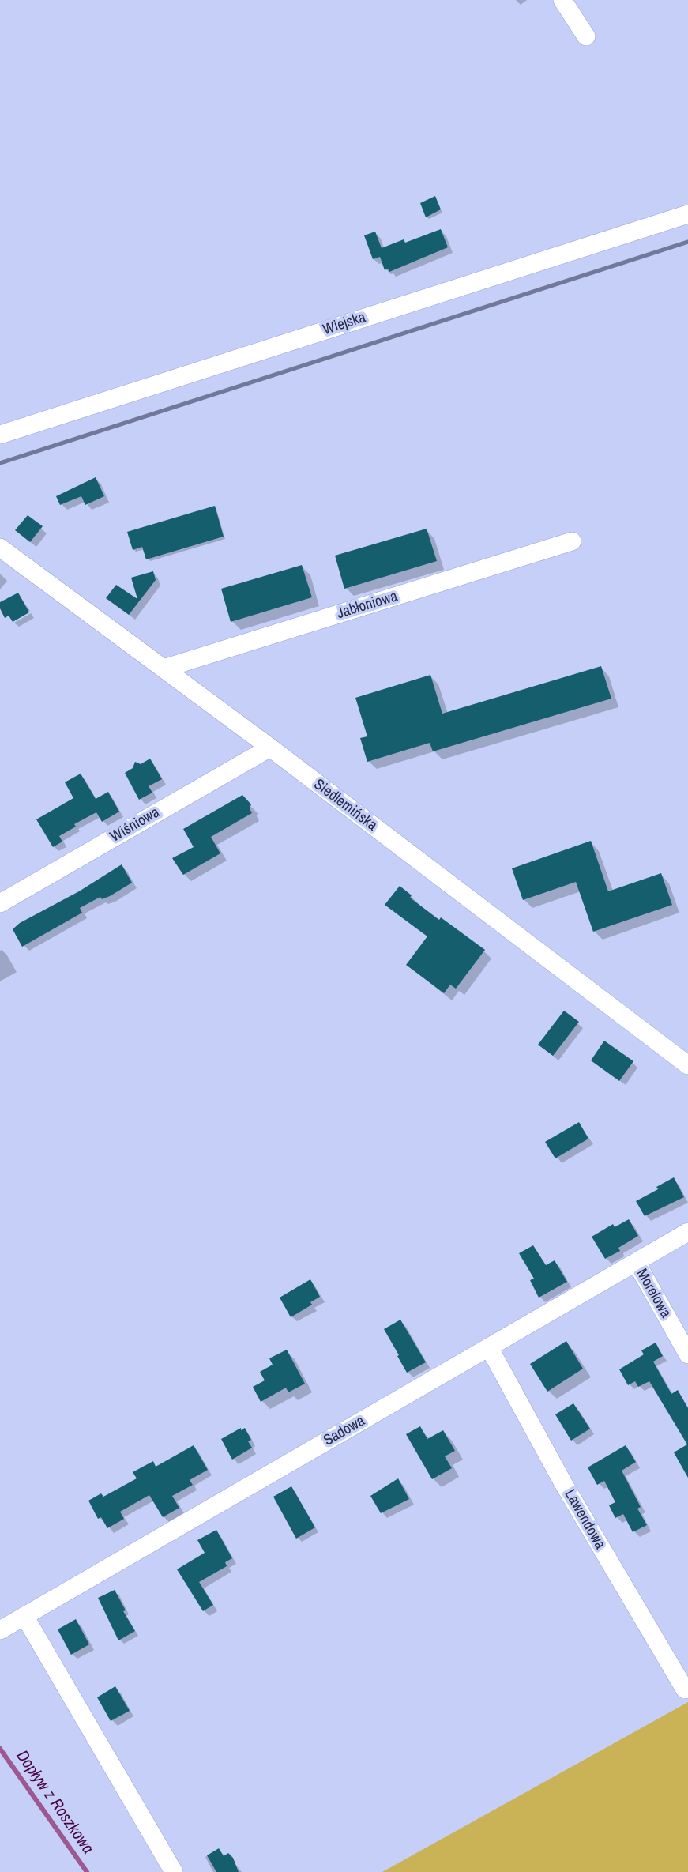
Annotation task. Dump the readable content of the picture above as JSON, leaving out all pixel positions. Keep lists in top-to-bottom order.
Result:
{
  "streets": {
    "street": [
      "Wiejska",
      "Jabłoniowa",
      "Siedlemińska",
      "Wiśniowa",
      "Morelowa",
      "Sadowa",
      "Lawendowa"
    ]
  },
  "crossings": [
    ["Jabłoniowa", "Siedlemińska"],
    ["Siedlemińska", "Wiśniowa"],
    ["Morelowa", "Sadowa"],
    ["Sadowa", "Lawendowa"]
  ],
  "water": ["Dopływ z Roszkowa"]
}
